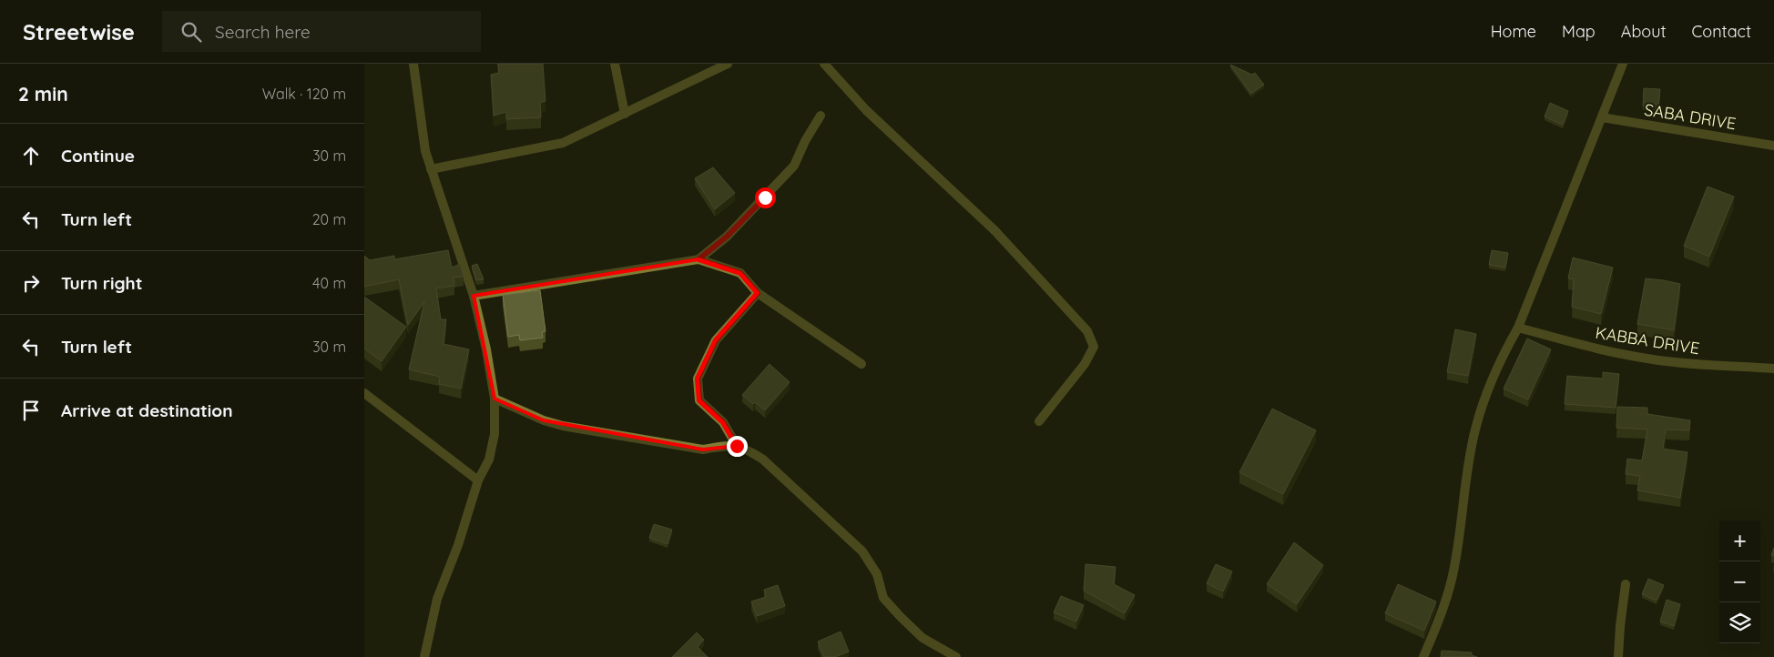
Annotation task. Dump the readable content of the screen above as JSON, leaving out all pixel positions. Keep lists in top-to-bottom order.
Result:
{
  "streets": {
    "street": ["SABA DRIVE", "KABBA DRIVE"]
  },
  "page": {
    "header": "Streetwise",
    "search": "Search here",
    "nav": [
      "Home",
      "Map",
      "About",
      "Contact"
    ],
    "heading": ["2 min", "Walk · 120 m"],
    "list": [
      ["Continue", "30 m"],
      ["Turn left", "20 m"],
      ["Turn right", "40 m"],
      ["Turn left", "30 m"],
      "Arrive at destination"
    ],
    "map_buttons": ["+", "−"]
  }
}
